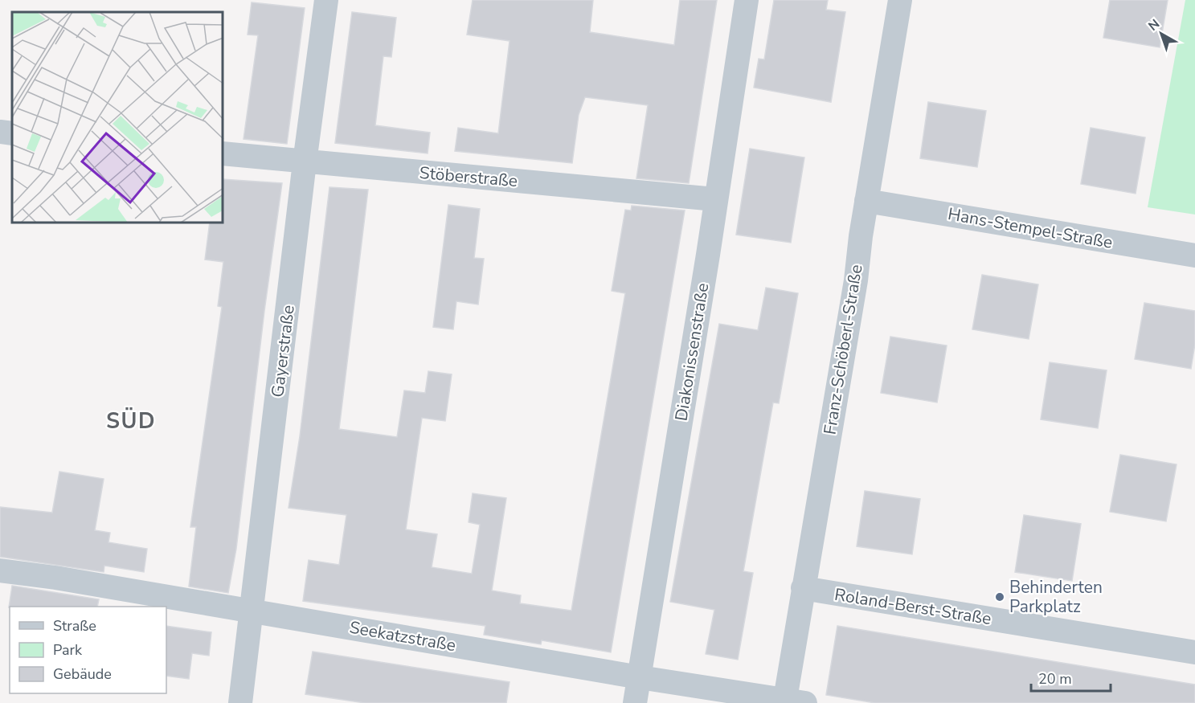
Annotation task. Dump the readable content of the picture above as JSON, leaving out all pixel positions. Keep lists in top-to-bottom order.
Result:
{
  "streets": {
    "street": [
      "Stöberstraße",
      "Hans-Stempel-Straße",
      "Franz-Schöberl-Straße",
      "Gayerstraße",
      "Diakonissenstraße",
      "Roland-Berst-Straße",
      "Seekatzstraße"
    ]
  },
  "crossings": [
    ["Stöberstraße", "Gayerstraße"],
    ["Stöberstraße", "Diakonissenstraße"],
    ["Hans-Stempel-Straße", "Franz-Schöberl-Straße"],
    ["Franz-Schöberl-Straße", "Roland-Berst-Straße"],
    ["Franz-Schöberl-Straße", "Seekatzstraße"],
    ["Gayerstraße", "Seekatzstraße"],
    ["Diakonissenstraße", "Seekatzstraße"]
  ],
  "districts": ["SÜD"],
  "places": ["Behinderten Parkplatz"],
  "legend": ["Straße", "Park", "Gebäude"],
  "scale_bar": "20 m",
  "north": "top left"
}
